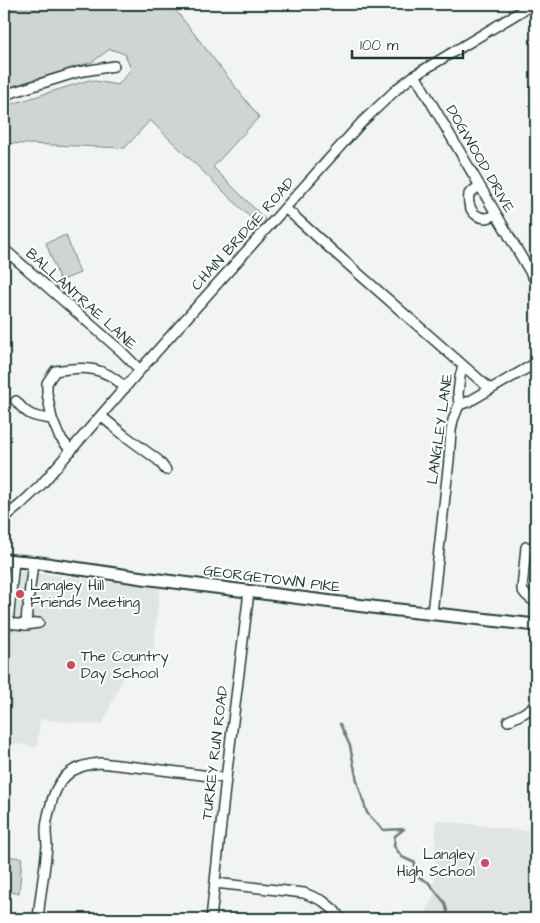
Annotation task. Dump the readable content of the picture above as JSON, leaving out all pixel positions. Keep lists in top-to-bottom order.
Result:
{
  "streets": {
    "main road": ["GEORGETOWN PIKE"],
    "street": [
      "DOGWOOD DRIVE",
      "CHAIN BRIDGE ROAD",
      "BALLANTRAE LANE",
      "LANGLEY LANE",
      "TURKEY RUN ROAD"
    ]
  },
  "crossings": [
    ["DOGWOOD DRIVE", "CHAIN BRIDGE ROAD"],
    ["CHAIN BRIDGE ROAD", "BALLANTRAE LANE"],
    ["CHAIN BRIDGE ROAD", "LANGLEY LANE"],
    ["LANGLEY LANE", "GEORGETOWN PIKE"],
    ["GEORGETOWN PIKE", "TURKEY RUN ROAD"]
  ],
  "places": ["Langley Hill Friends Meeting", "The Country Day School", "Langley High School"],
  "scale_bar": "100 m"
}
